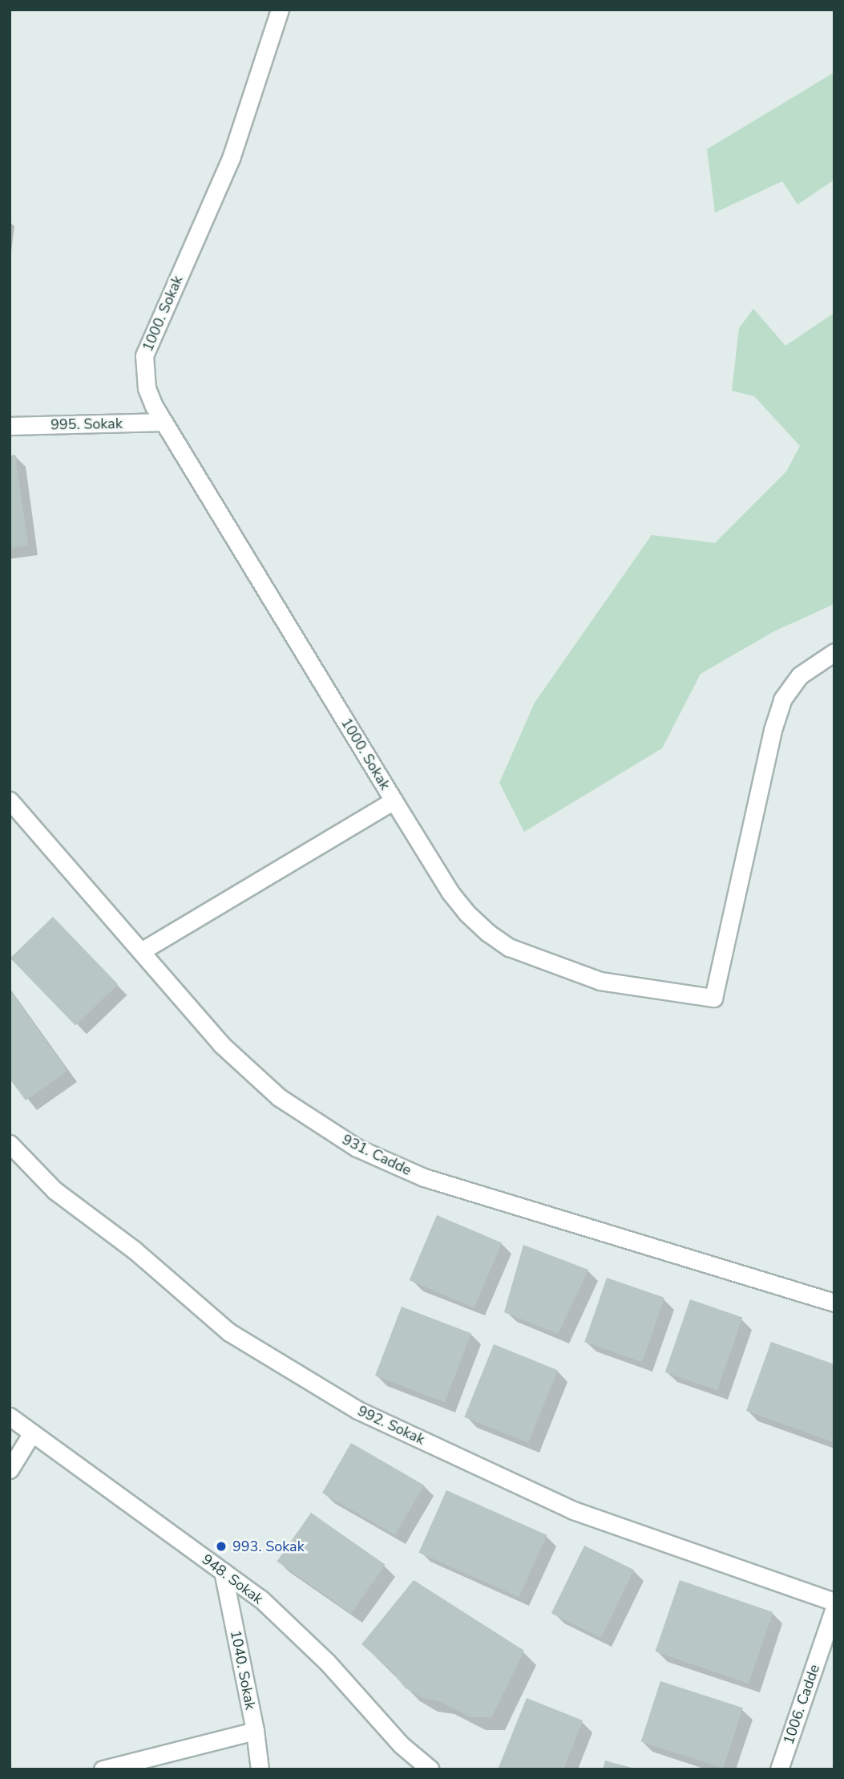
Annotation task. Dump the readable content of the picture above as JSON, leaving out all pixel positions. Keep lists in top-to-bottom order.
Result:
{
  "streets": {
    "street": [
      "1000. Sokak",
      "995. Sokak",
      "931. Cadde",
      "992. Sokak",
      "948. Sokak",
      "1040. Sokak",
      "1006. Cadde"
    ]
  },
  "crossings": [
    ["1000. Sokak", "995. Sokak"],
    ["948. Sokak", "1040. Sokak"]
  ],
  "places": ["993. Sokak"]
}
